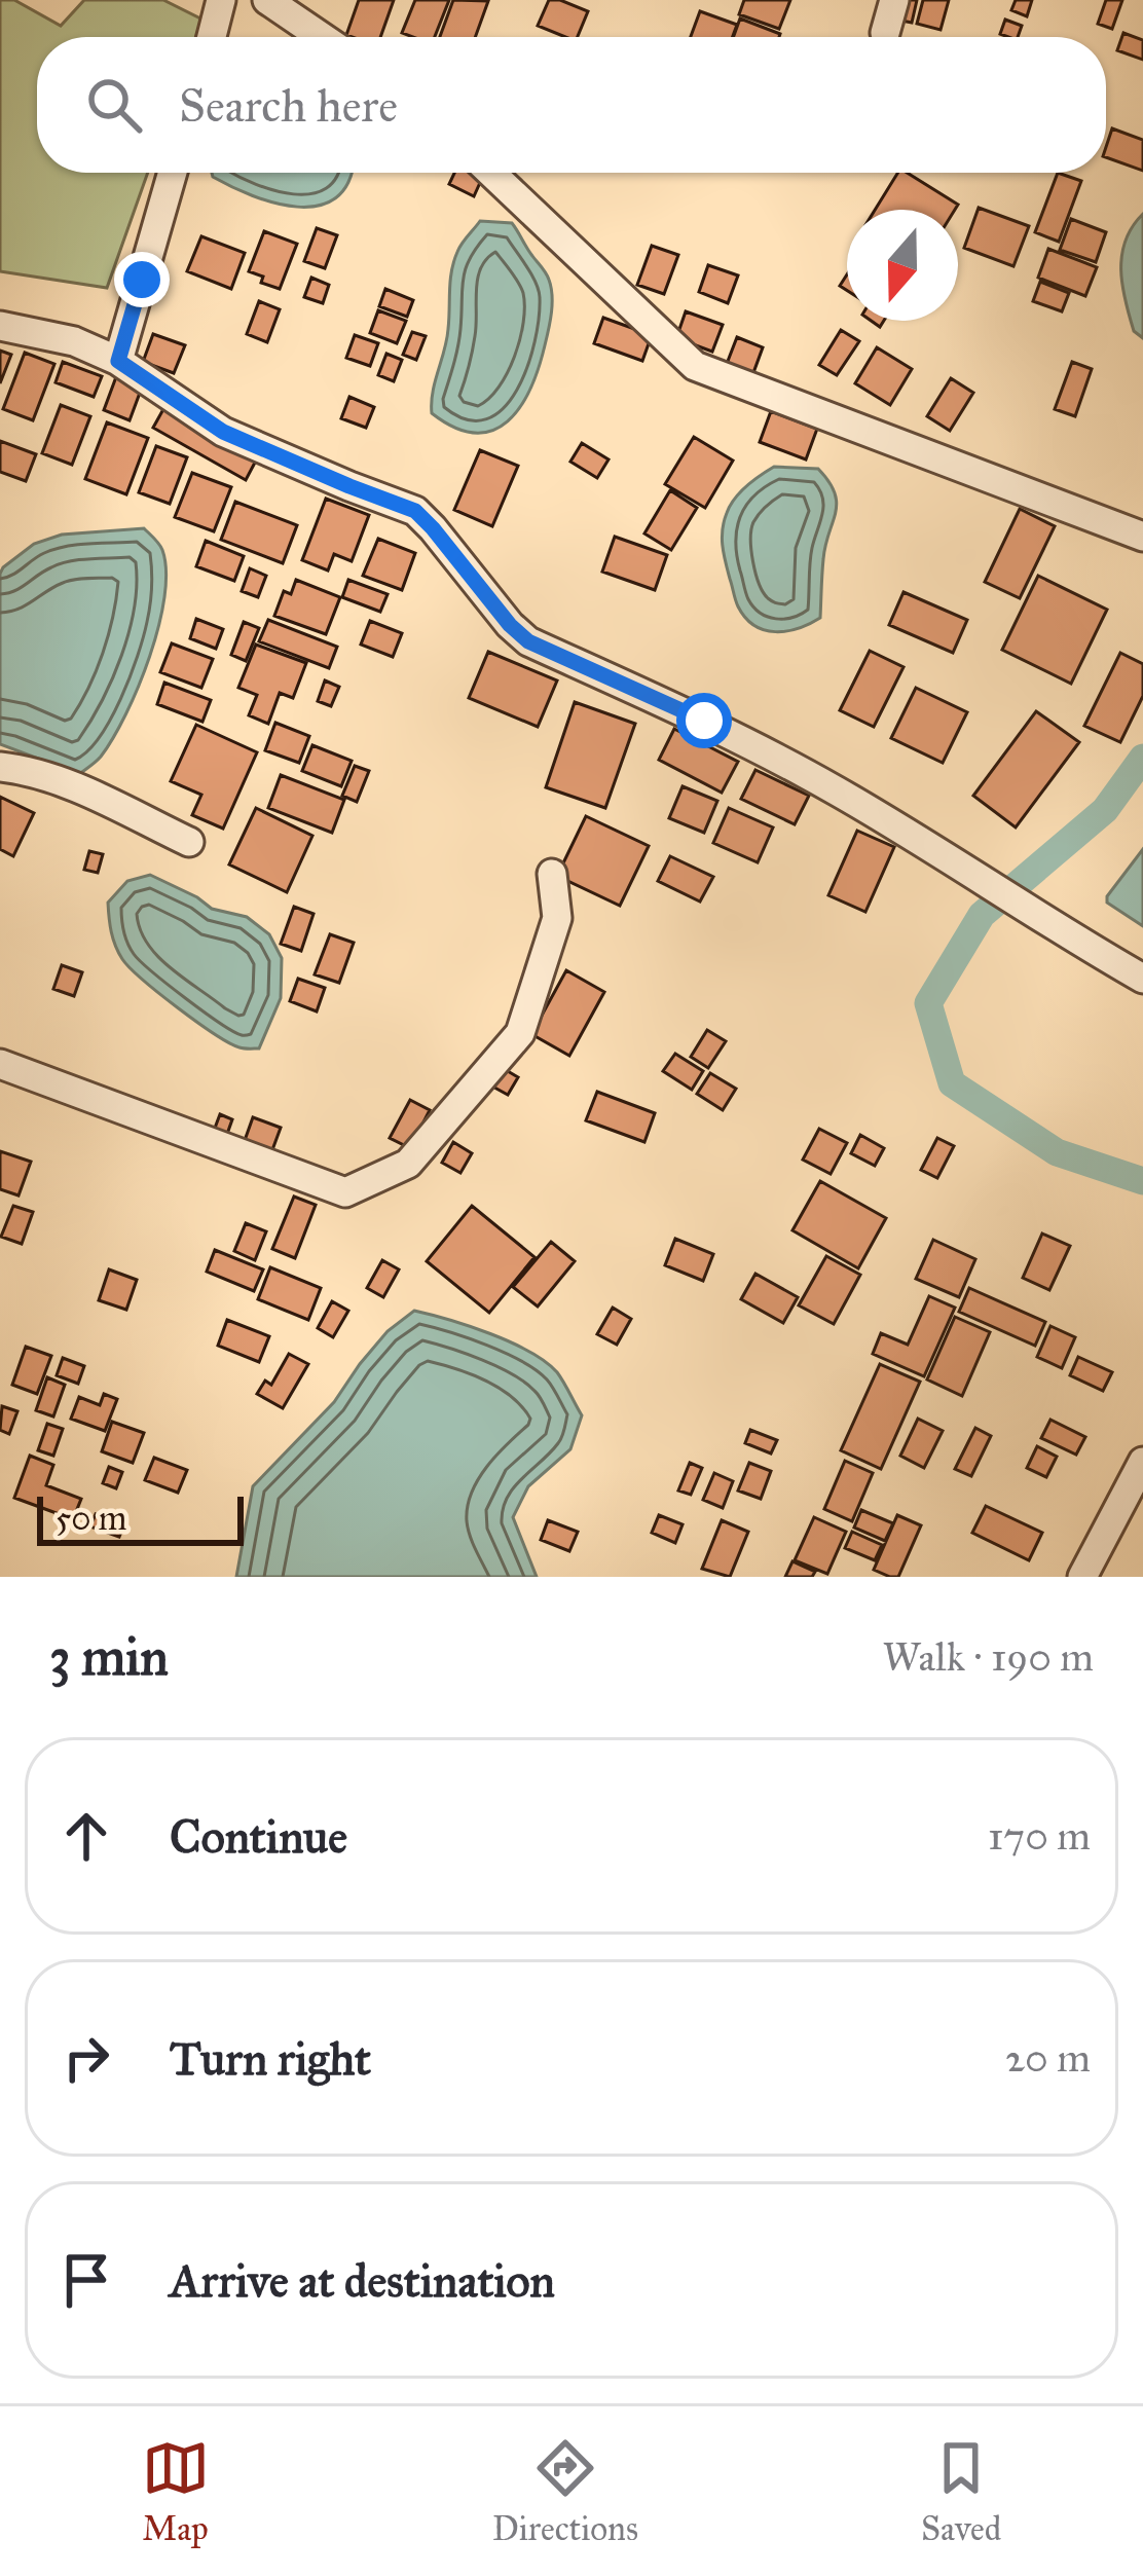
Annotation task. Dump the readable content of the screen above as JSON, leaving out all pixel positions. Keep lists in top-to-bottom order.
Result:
{
  "scale_bar": "50 m",
  "north": "bottom",
  "page": {
    "search": "Search here",
    "scale": "50 m",
    "heading": ["3 min", "Walk · 190 m"],
    "list": [
      ["Continue", "170 m"],
      ["Turn right", "20 m"],
      "Arrive at destination"
    ],
    "nav": ["Map", "Directions", "Saved"]
  }
}
